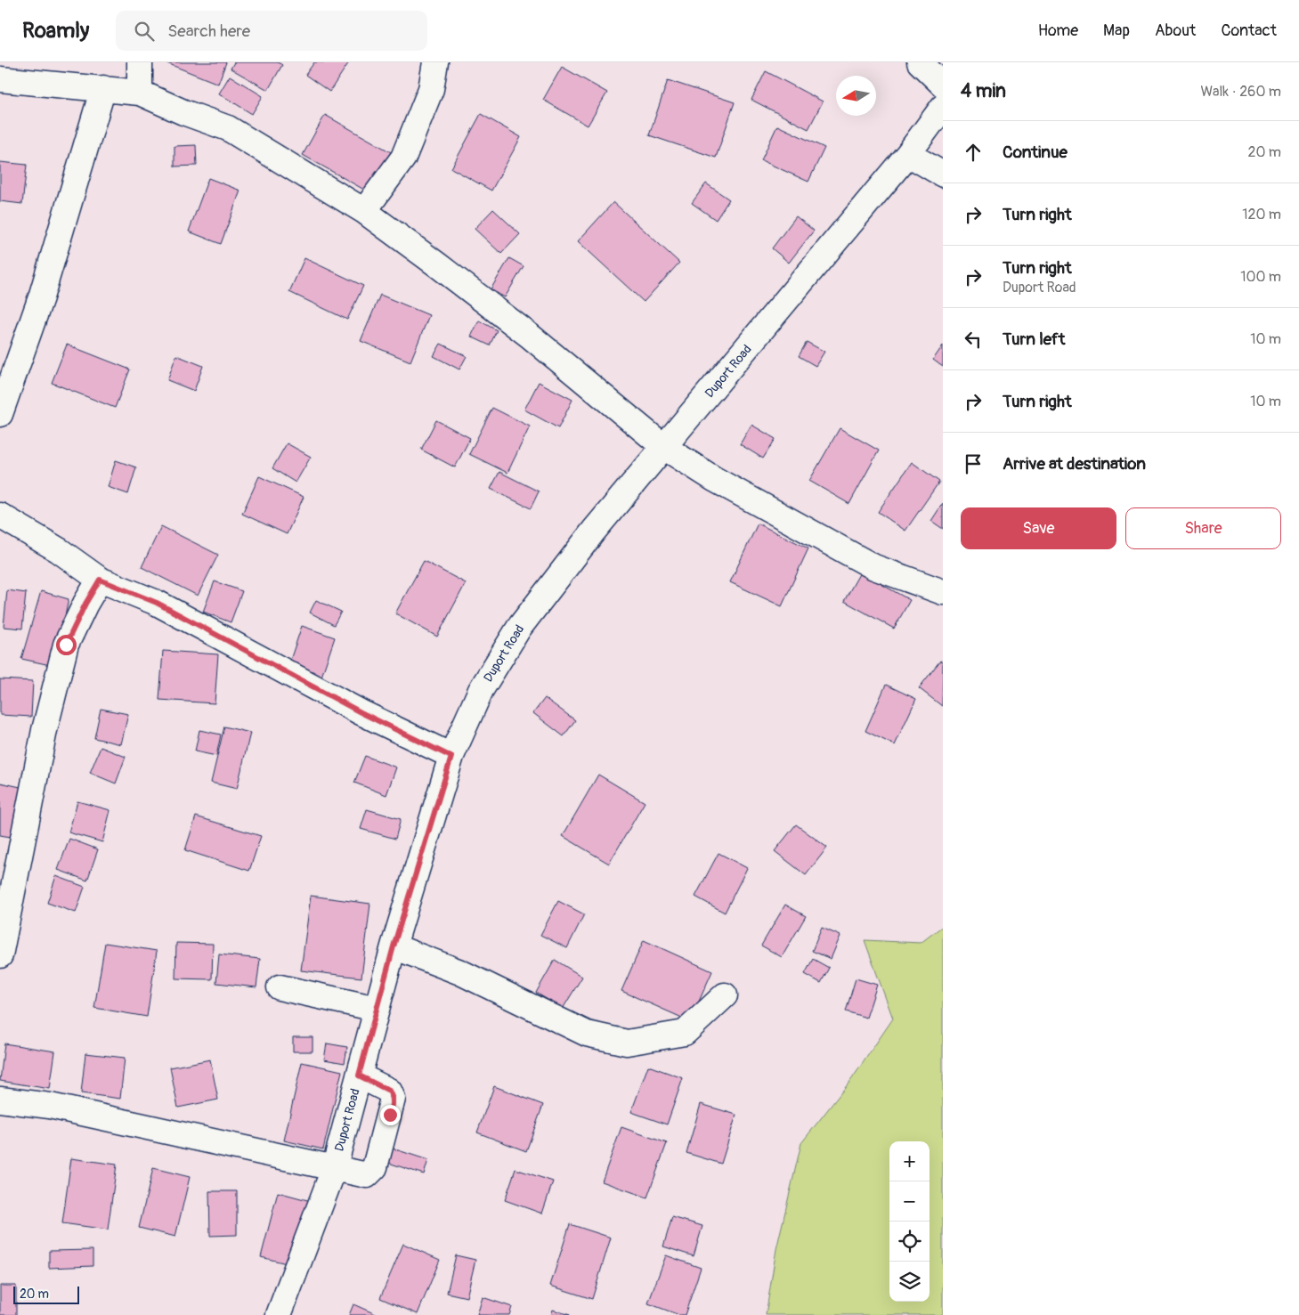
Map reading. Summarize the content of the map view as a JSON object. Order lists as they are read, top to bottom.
{
  "streets": {
    "street": ["Duport Road"]
  },
  "scale_bar": "20 m",
  "north": "left",
  "page": {
    "header": "Roamly",
    "search": "Search here",
    "nav": [
      "Home",
      "Map",
      "About",
      "Contact"
    ],
    "heading": ["4 min", "Walk · 260 m"],
    "list": [
      ["Continue", "20 m"],
      ["Turn right", "120 m"],
      ["Turn right", "Duport Road", "100 m"],
      ["Turn left", "10 m"],
      ["Turn right", "10 m"],
      "Arrive at destination"
    ],
    "buttons": ["Save", "Share"],
    "map_buttons": ["+", "−"],
    "scale": "20 m"
  }
}
